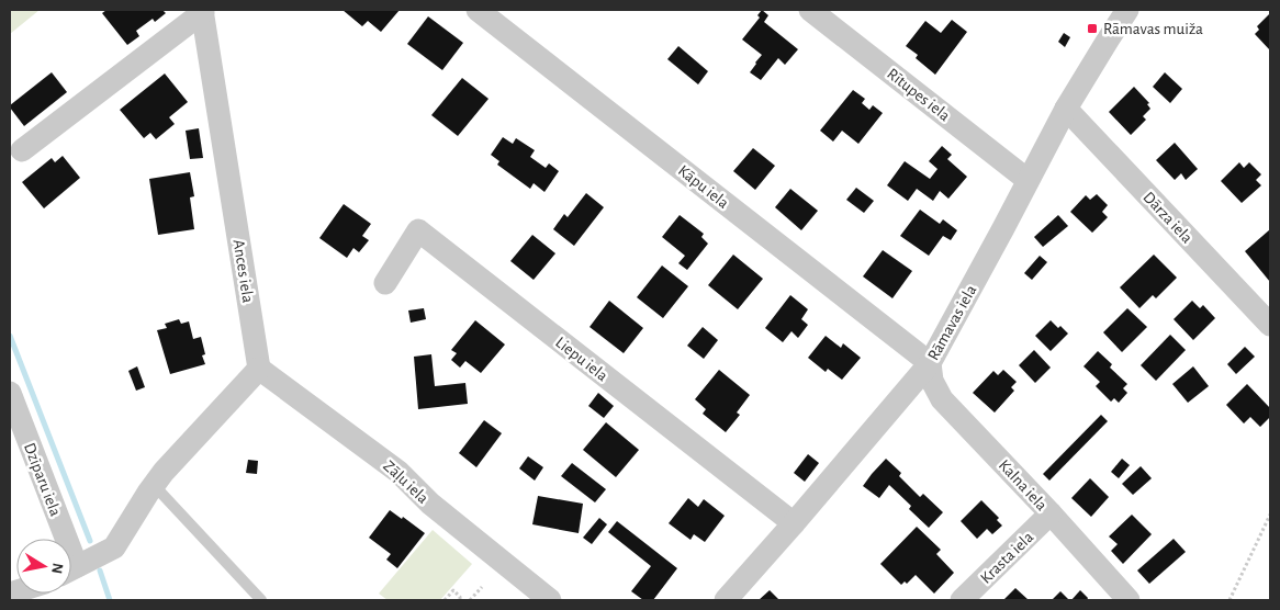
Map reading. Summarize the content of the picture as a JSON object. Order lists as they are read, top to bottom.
{
  "streets": {
    "street": [
      "Rītupes iela",
      "Kāpu iela",
      "Dārza iela",
      "Ances iela",
      "Rāmavas iela",
      "Liepu iela",
      "Dzīparu iela",
      "Zāļu iela",
      "Kalna iela",
      "Krasta iela"
    ]
  },
  "crossings": [
    ["Rītupes iela", "Rāmavas iela"],
    ["Kāpu iela", "Rāmavas iela"],
    ["Kāpu iela", "Kalna iela"],
    ["Dārza iela", "Rāmavas iela"],
    ["Ances iela", "Zāļu iela"],
    ["Rāmavas iela", "Liepu iela"],
    ["Rāmavas iela", "Kalna iela"],
    ["Kalna iela", "Krasta iela"]
  ],
  "places": {
    "transit": ["Rāmavas muiža"]
  },
  "north": "right"
}
